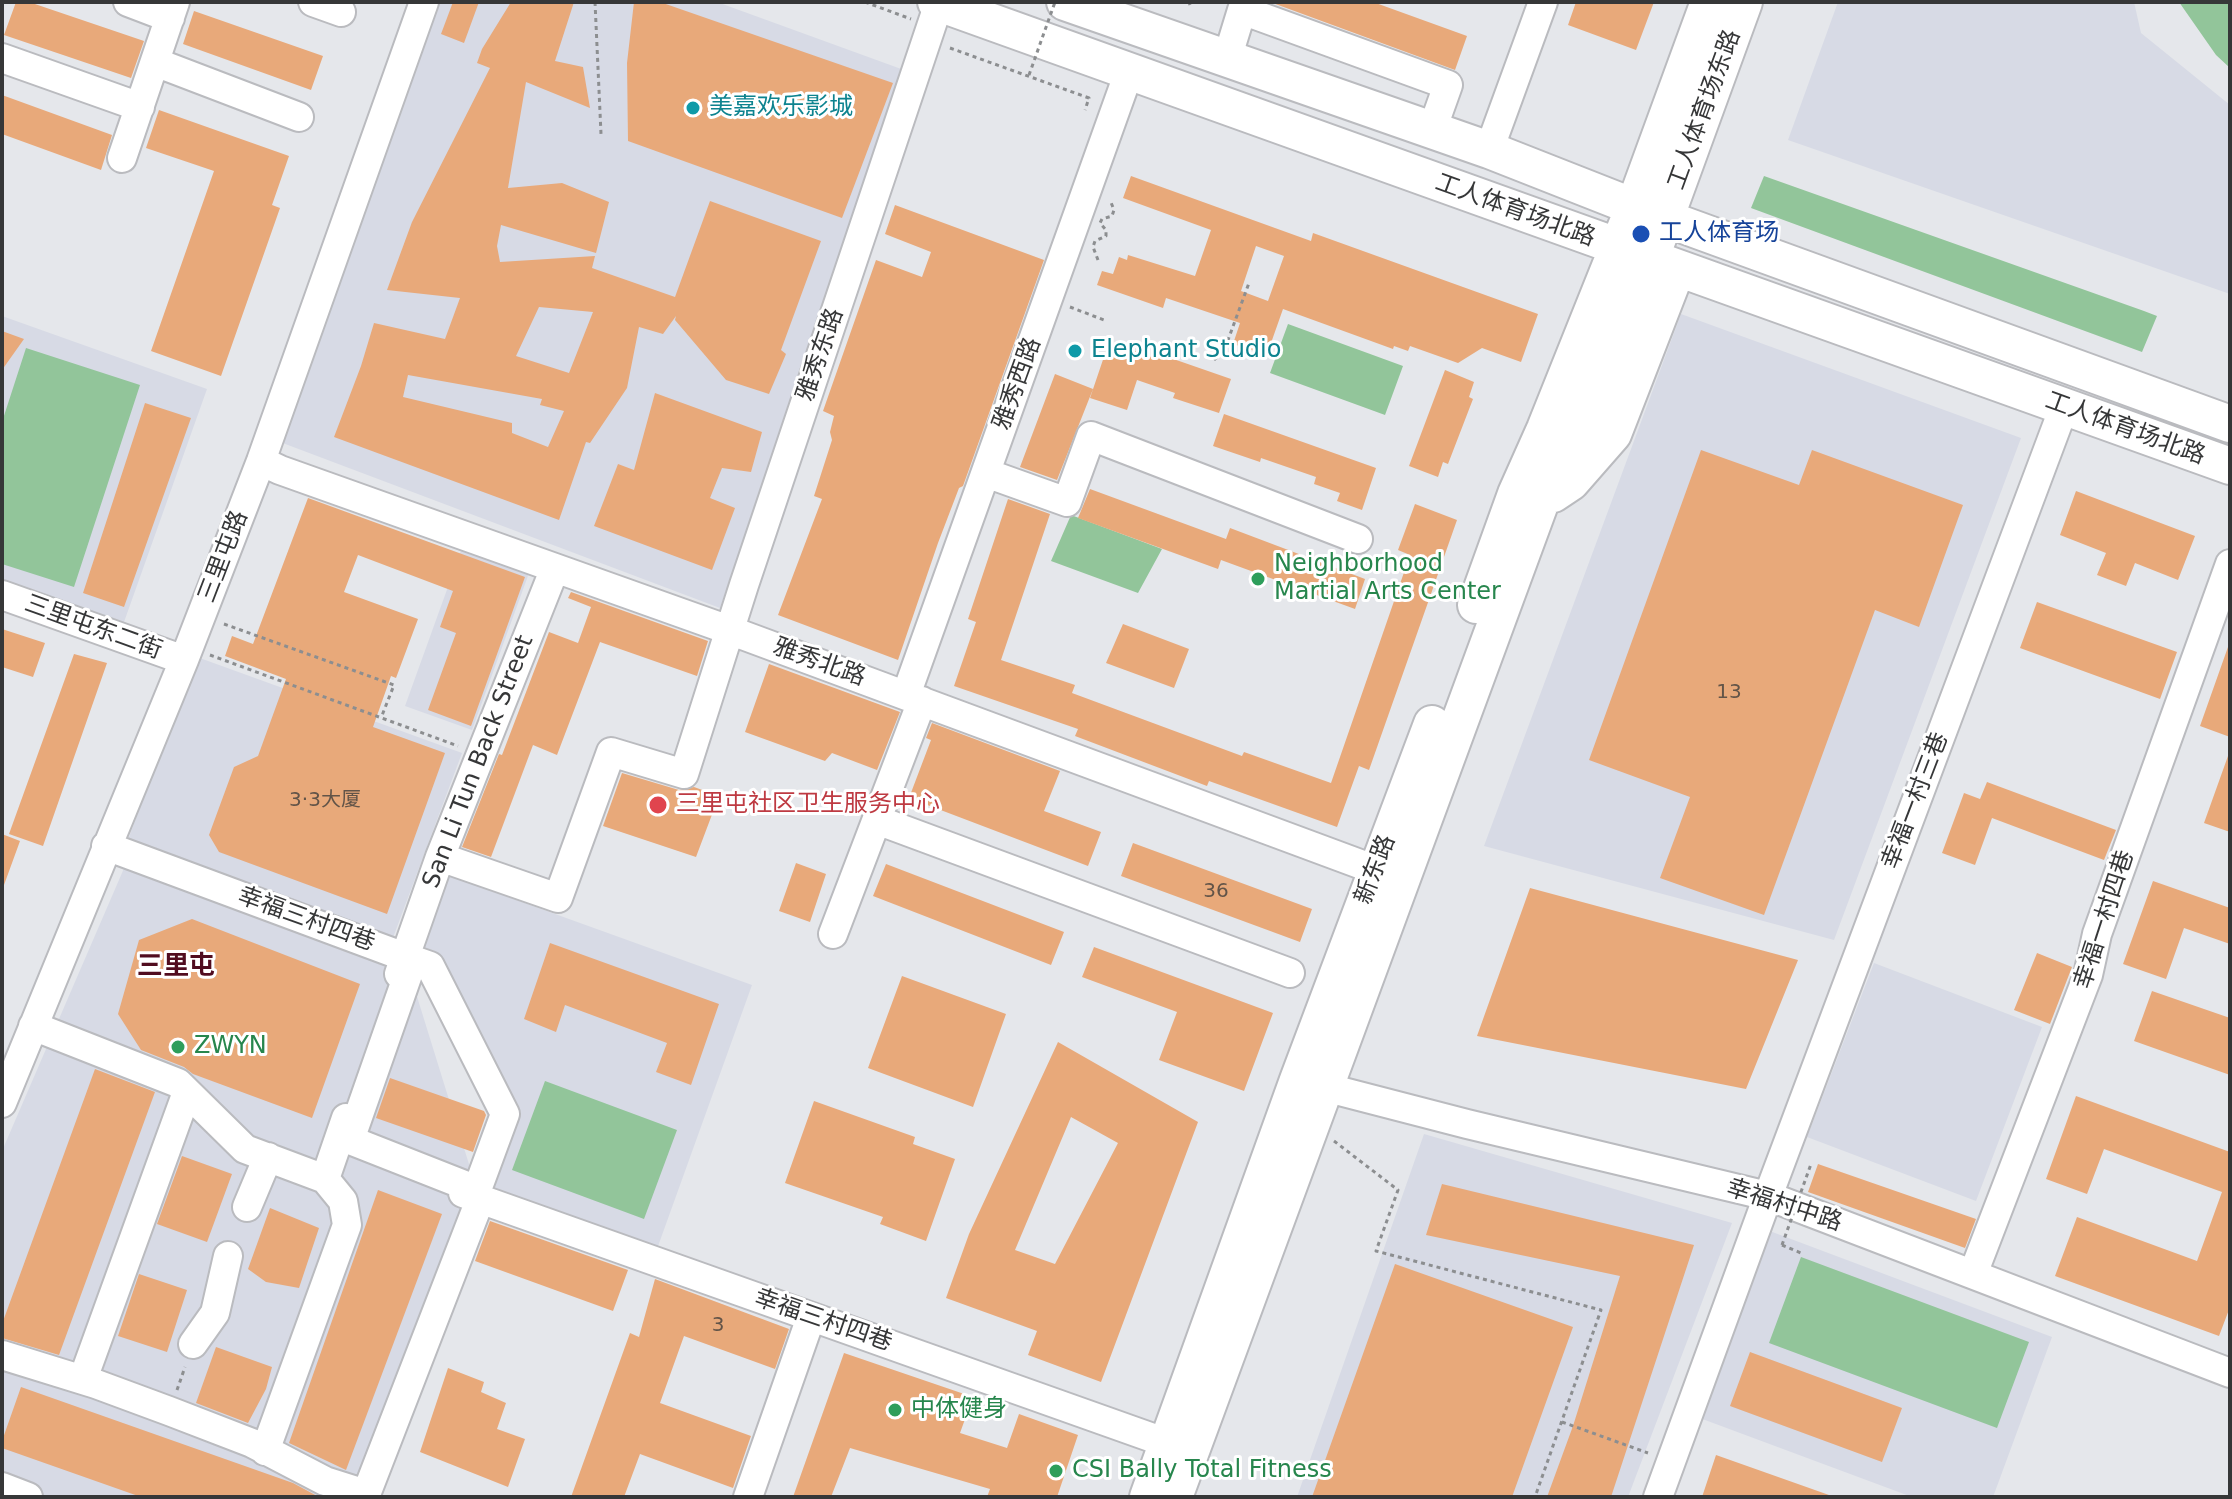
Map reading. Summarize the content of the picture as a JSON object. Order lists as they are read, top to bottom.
{
  "streets": {
    "main road": ["工人体育场东路", "工人体育场北路", "新东路"],
    "street": [
      "雅秀东路",
      "雅秀西路",
      "三里屯路",
      "三里屯东二街",
      "雅秀北路",
      "San Li Tun Back Street",
      "幸福一村三巷",
      "幸福三村四巷",
      "幸福一村四巷",
      "幸福村中路"
    ]
  },
  "crossings": [
    ["工人体育场东路", "工人体育场北路"],
    ["工人体育场北路", "雅秀东路"],
    ["工人体育场北路", "雅秀西路"],
    ["工人体育场北路", "幸福一村三巷"],
    ["工人体育场北路", "新东路"],
    ["雅秀东路", "雅秀北路"],
    ["雅秀东路", "San Li Tun Back Street"],
    ["雅秀西路", "雅秀北路"],
    ["三里屯路", "三里屯东二街"],
    ["三里屯路", "雅秀北路"],
    ["三里屯路", "幸福三村四巷"],
    ["雅秀北路", "San Li Tun Back Street"],
    ["雅秀北路", "新东路"],
    ["San Li Tun Back Street", "幸福三村四巷"],
    ["幸福一村三巷", "幸福村中路"],
    ["新东路", "幸福三村四巷"],
    ["新东路", "幸福村中路"],
    ["幸福一村四巷", "幸福村中路"]
  ],
  "districts": ["三里屯"],
  "places": [
    "美嘉欢乐影城",
    "工人体育场",
    "Elephant Studio",
    "Neighborhood Martial Arts Center",
    "三里屯社区卫生服务中心",
    "ZWYN",
    "中体健身",
    "CSI Bally Total Fitness"
  ],
  "house_numbers": [
    "13",
    "3·3大厦",
    "36",
    "3"
  ]
}
